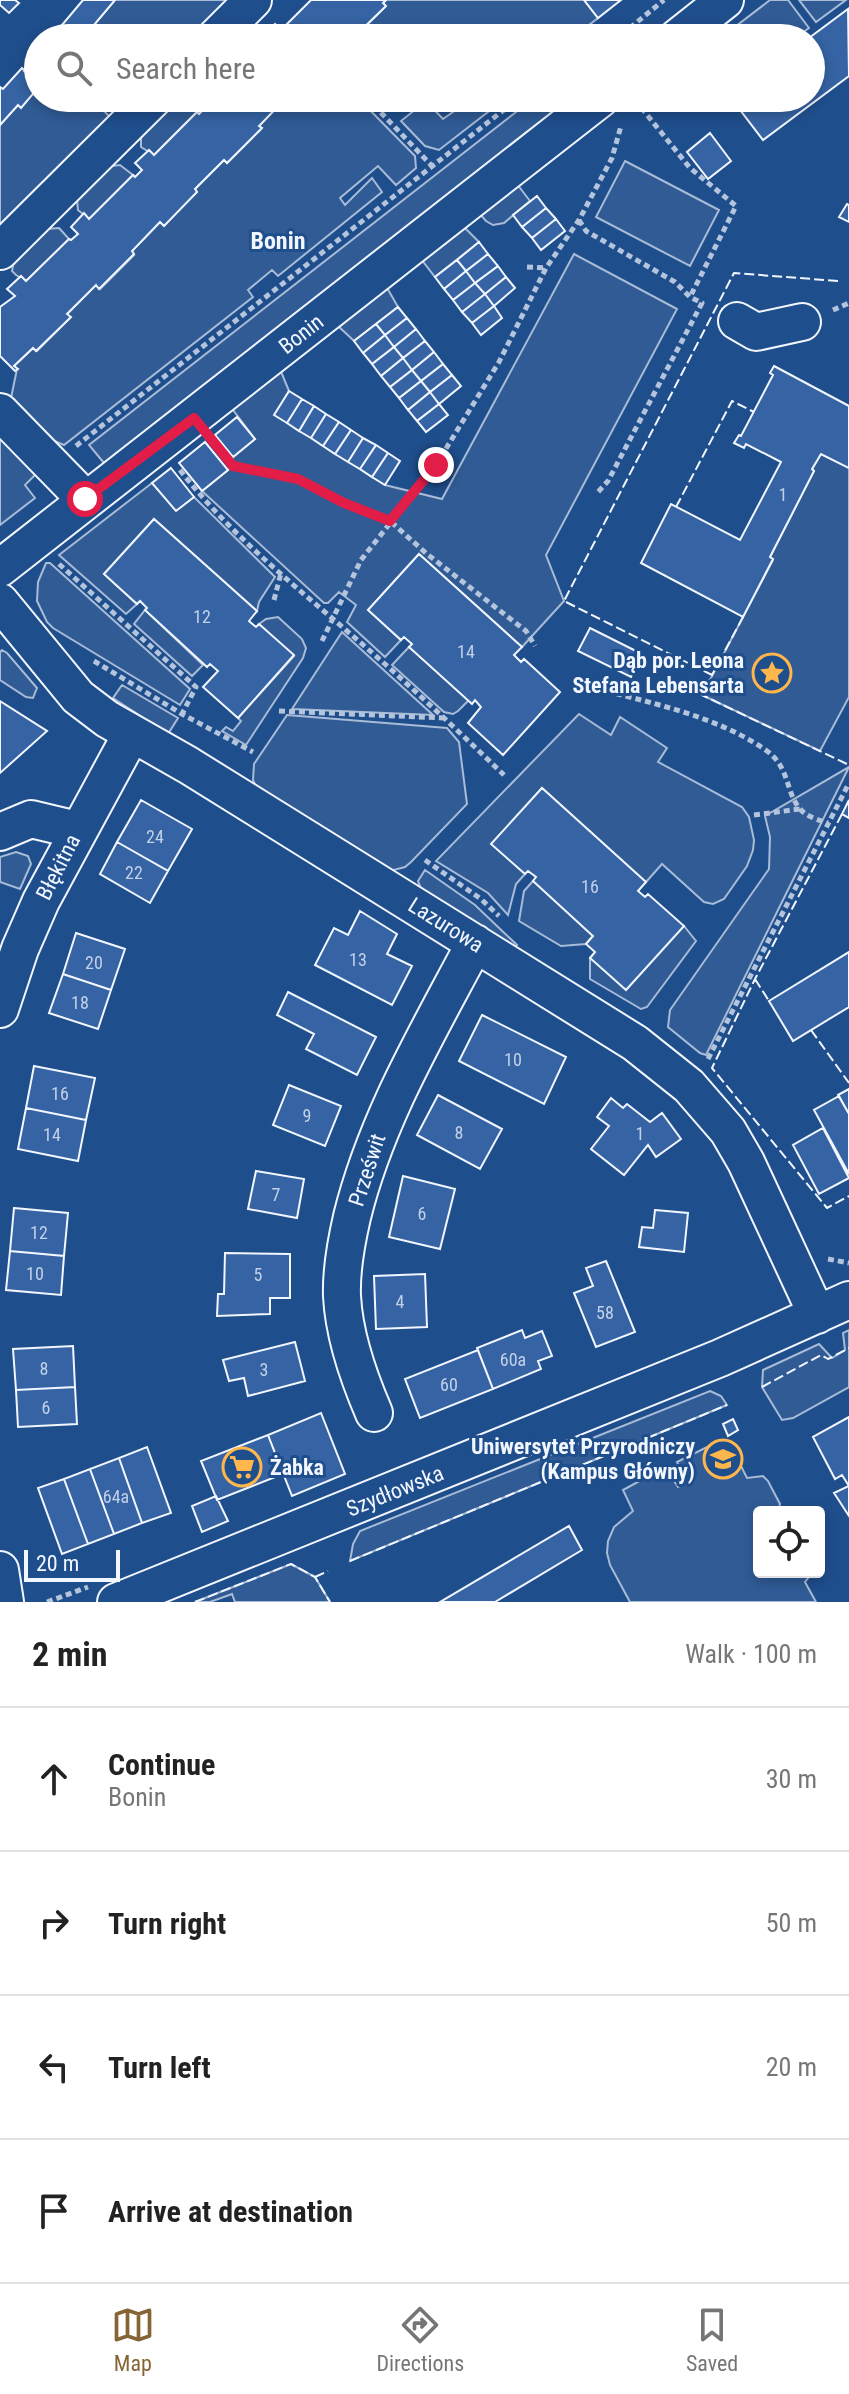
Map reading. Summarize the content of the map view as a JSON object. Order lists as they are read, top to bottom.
{
  "streets": {
    "street": [
      "Bonin",
      "Błękitna",
      "Lazurowa",
      "Prześwit",
      "Szydłowska"
    ]
  },
  "crossings": [
    ["Błękitna", "Lazurowa"],
    ["Lazurowa", "Prześwit"],
    ["Lazurowa", "Szydłowska"]
  ],
  "districts": ["Bonin"],
  "places": {
    "place": ["Dąb por. Leona Stefana Lebensarta"],
    "school or university": ["Uniwersytet Przyrodniczy (Kampus Główny)"],
    "supermarket": ["Żabka"]
  },
  "house_numbers": [
    "1",
    "12",
    "14",
    "24",
    "22",
    "16",
    "13",
    "20",
    "18",
    "10",
    "16",
    "9",
    "8",
    "1",
    "14",
    "7",
    "6",
    "12",
    "10",
    "5",
    "4",
    "58",
    "60a",
    "8",
    "3",
    "60",
    "6",
    "64a"
  ],
  "scale_bar": "20 m",
  "page": {
    "search": "Search here",
    "scale": "20 m",
    "heading": ["2 min", "Walk · 100 m"],
    "list": [
      ["Continue", "Bonin", "30 m"],
      ["Turn right", "50 m"],
      ["Turn left", "20 m"],
      "Arrive at destination"
    ],
    "nav": ["Map", "Directions", "Saved"]
  }
}
